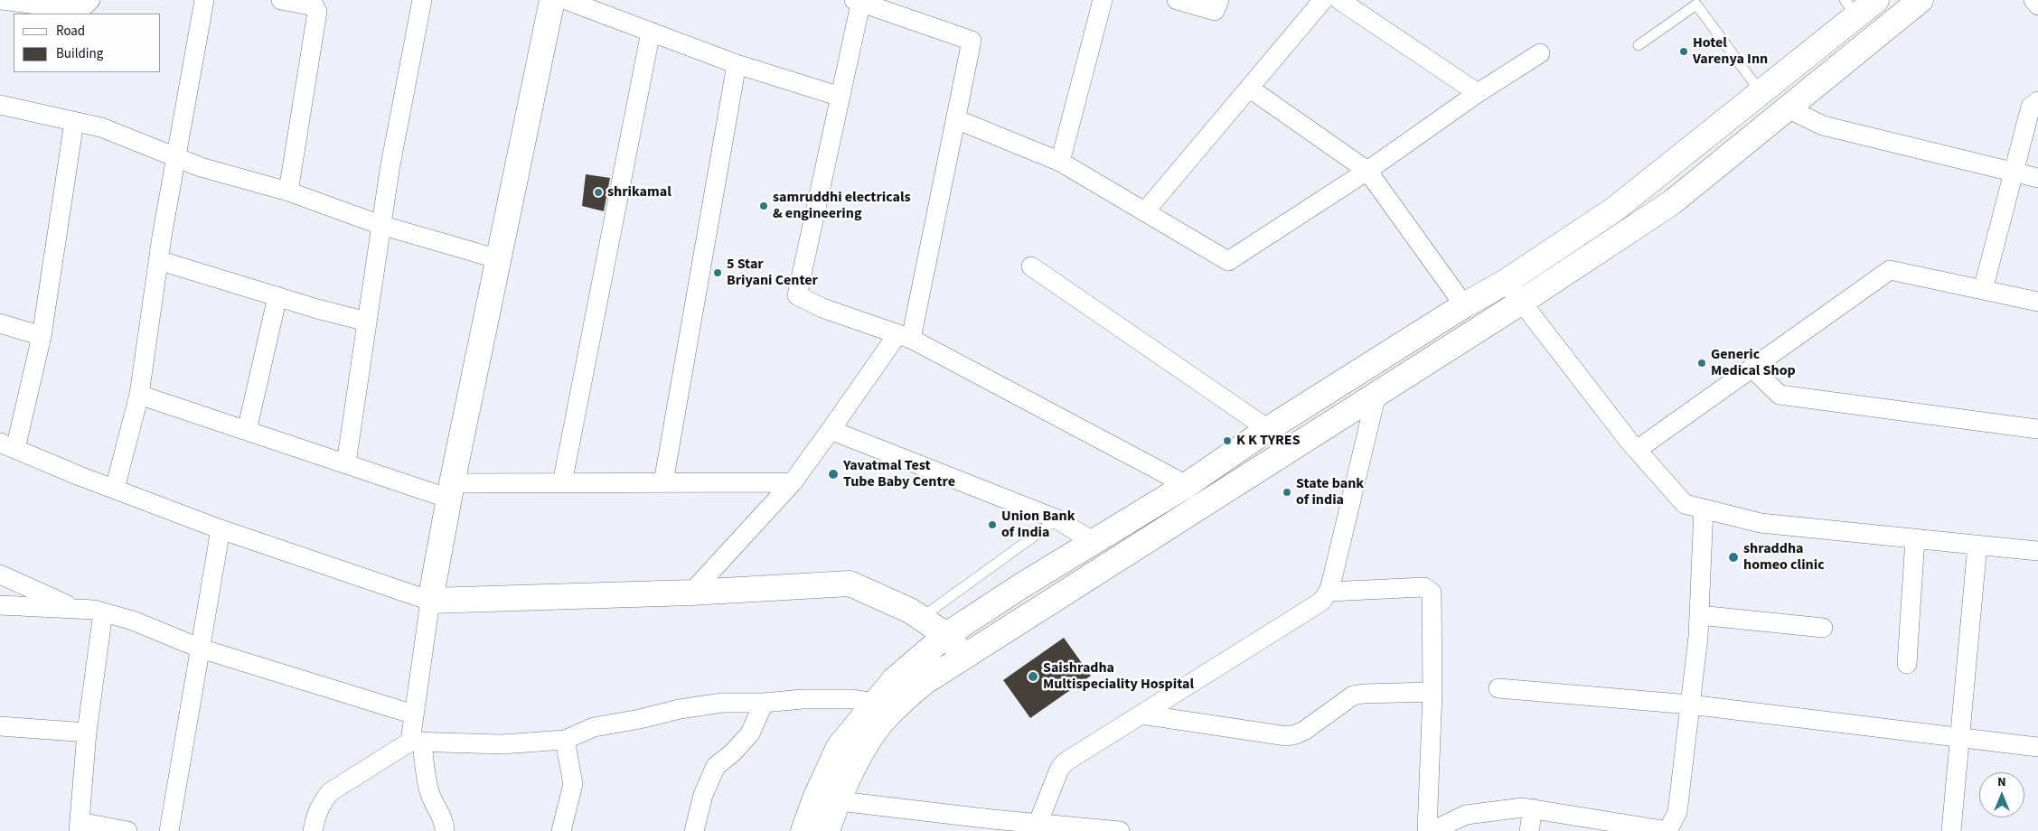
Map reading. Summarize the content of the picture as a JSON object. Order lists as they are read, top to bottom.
{
  "places": [
    "Hotel Varenya Inn",
    "shrikamal",
    "samruddhi electricals & engineering",
    "5 Star Briyani Center",
    "Generic Medical Shop",
    "K K TYRES",
    "Yavatmal Test Tube Baby Centre",
    "State bank of india",
    "Union Bank of India",
    "shraddha homeo clinic",
    "Saishradha Multispeciality Hospital"
  ],
  "legend": ["Road", "Building"],
  "north": "top"
}
